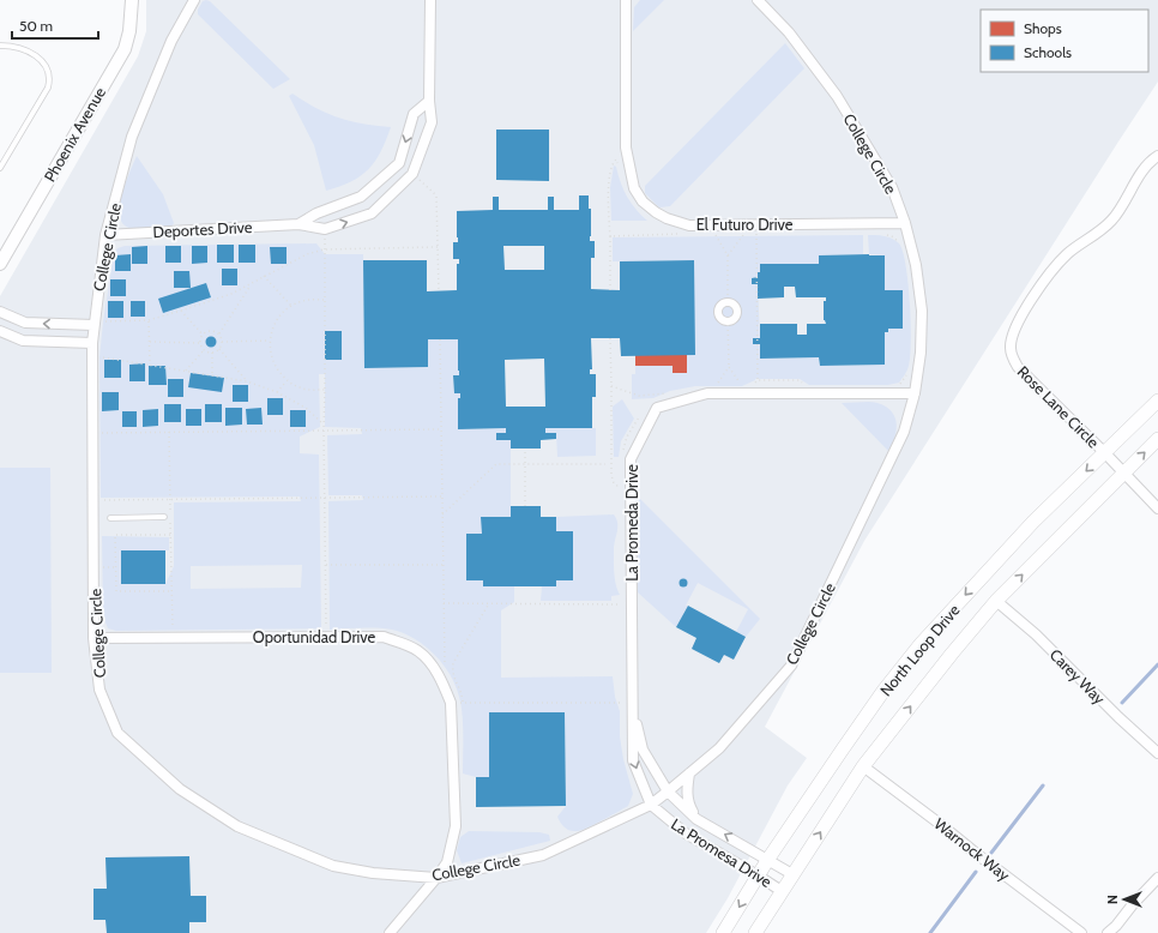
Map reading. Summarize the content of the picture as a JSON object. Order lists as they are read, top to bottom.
{
  "streets": {
    "main road": ["North Loop Drive"],
    "street": [
      "Phoenix Avenue",
      "College Circle",
      "El Futuro Drive",
      "Deportes Drive",
      "Rose Lane Circle",
      "La Promeda Drive",
      "Oportunidad Drive",
      "Carey Way",
      "Warnock Way",
      "La Promesa Drive"
    ]
  },
  "crossings": [
    ["College Circle", "El Futuro Drive"],
    ["College Circle", "Deportes Drive"],
    ["College Circle", "La Promeda Drive"],
    ["College Circle", "Oportunidad Drive"],
    ["College Circle", "La Promesa Drive"],
    ["Rose Lane Circle", "North Loop Drive"],
    ["La Promeda Drive", "La Promesa Drive"],
    ["North Loop Drive", "Carey Way"],
    ["North Loop Drive", "Warnock Way"],
    ["North Loop Drive", "La Promesa Drive"]
  ],
  "legend": ["Shops", "Schools"],
  "scale_bar": "50 m",
  "north": "left"
}
